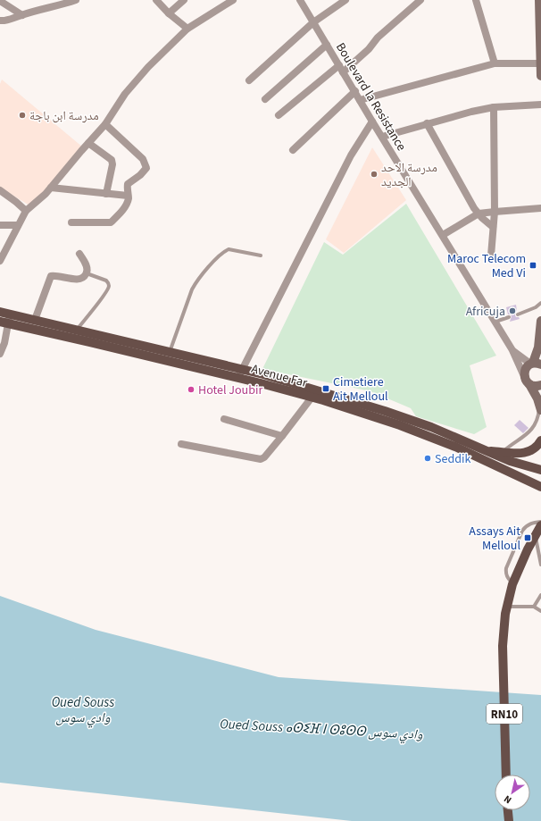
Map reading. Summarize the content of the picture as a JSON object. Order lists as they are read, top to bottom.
{
  "streets": {
    "main road": ["Avenue Far", "RN10"],
    "street": ["Boulevard la Resistance"]
  },
  "water": ["Oued Souss وادي سوس", "Oued Souss ⴰⵙⵉⴼ ⵏ ⵙⵓⵙⵙ وادي سوس"],
  "places": {
    "other": [
      "مدرسة ابن باجة",
      "مدرسة الاحد الجديد",
      "Africuja",
      "Hotel Joubir",
      "Seddik"
    ],
    "transit": ["Maroc Telecom Med Vi", "Cimetiere Ait Melloul", "Assays Ait Melloul"]
  },
  "north": "bottom left"
}
